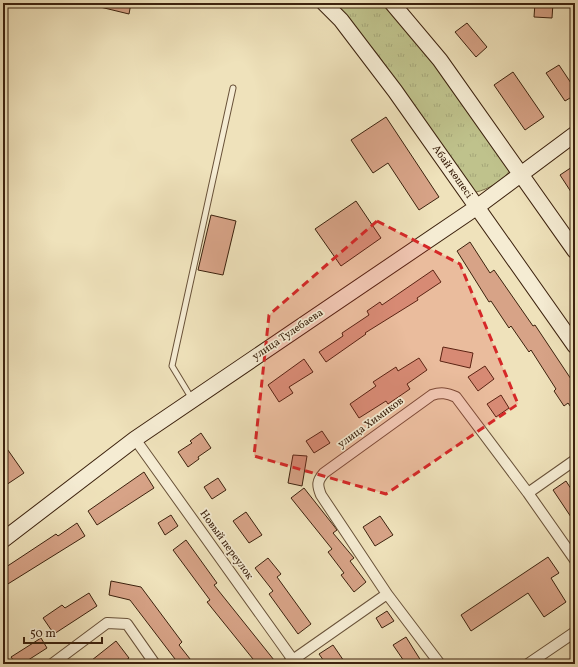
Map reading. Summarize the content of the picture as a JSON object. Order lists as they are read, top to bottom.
{
  "streets": {
    "street": [
      "Абай көшесі",
      "улица Тулебаева",
      "улица Химиков",
      "Новый переулок"
    ]
  },
  "crossings": [
    ["Абай көшесі", "улица Тулебаева"],
    ["улица Тулебаева", "Новый переулок"]
  ],
  "scale_bar": "50 m"
}
